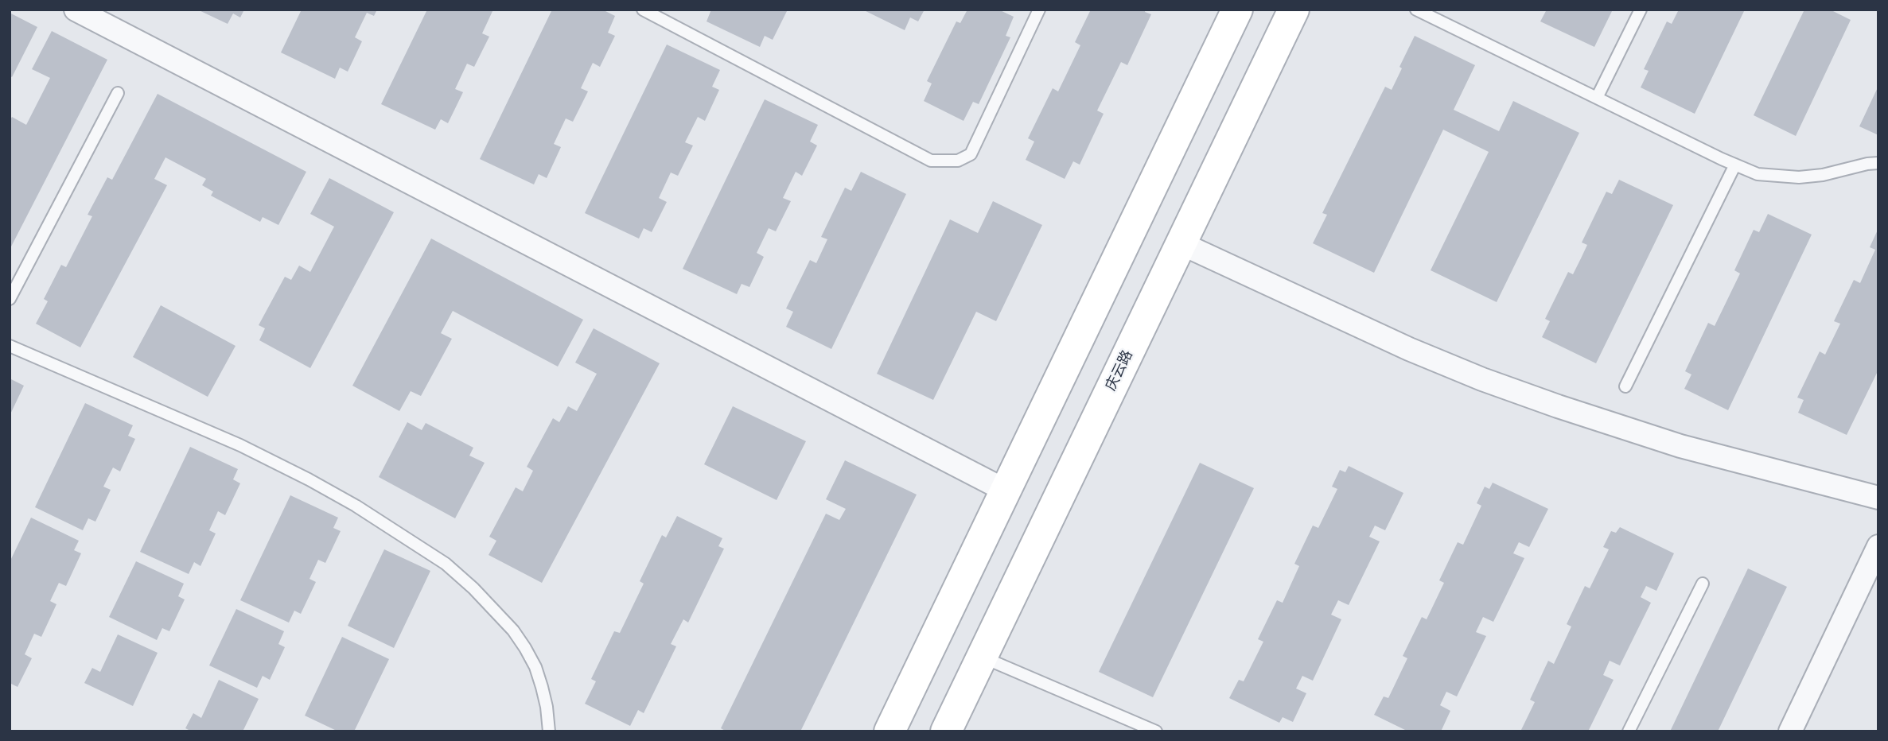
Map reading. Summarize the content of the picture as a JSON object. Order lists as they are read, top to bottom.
{
  "streets": {
    "main road": ["庆云路"]
  }
}
